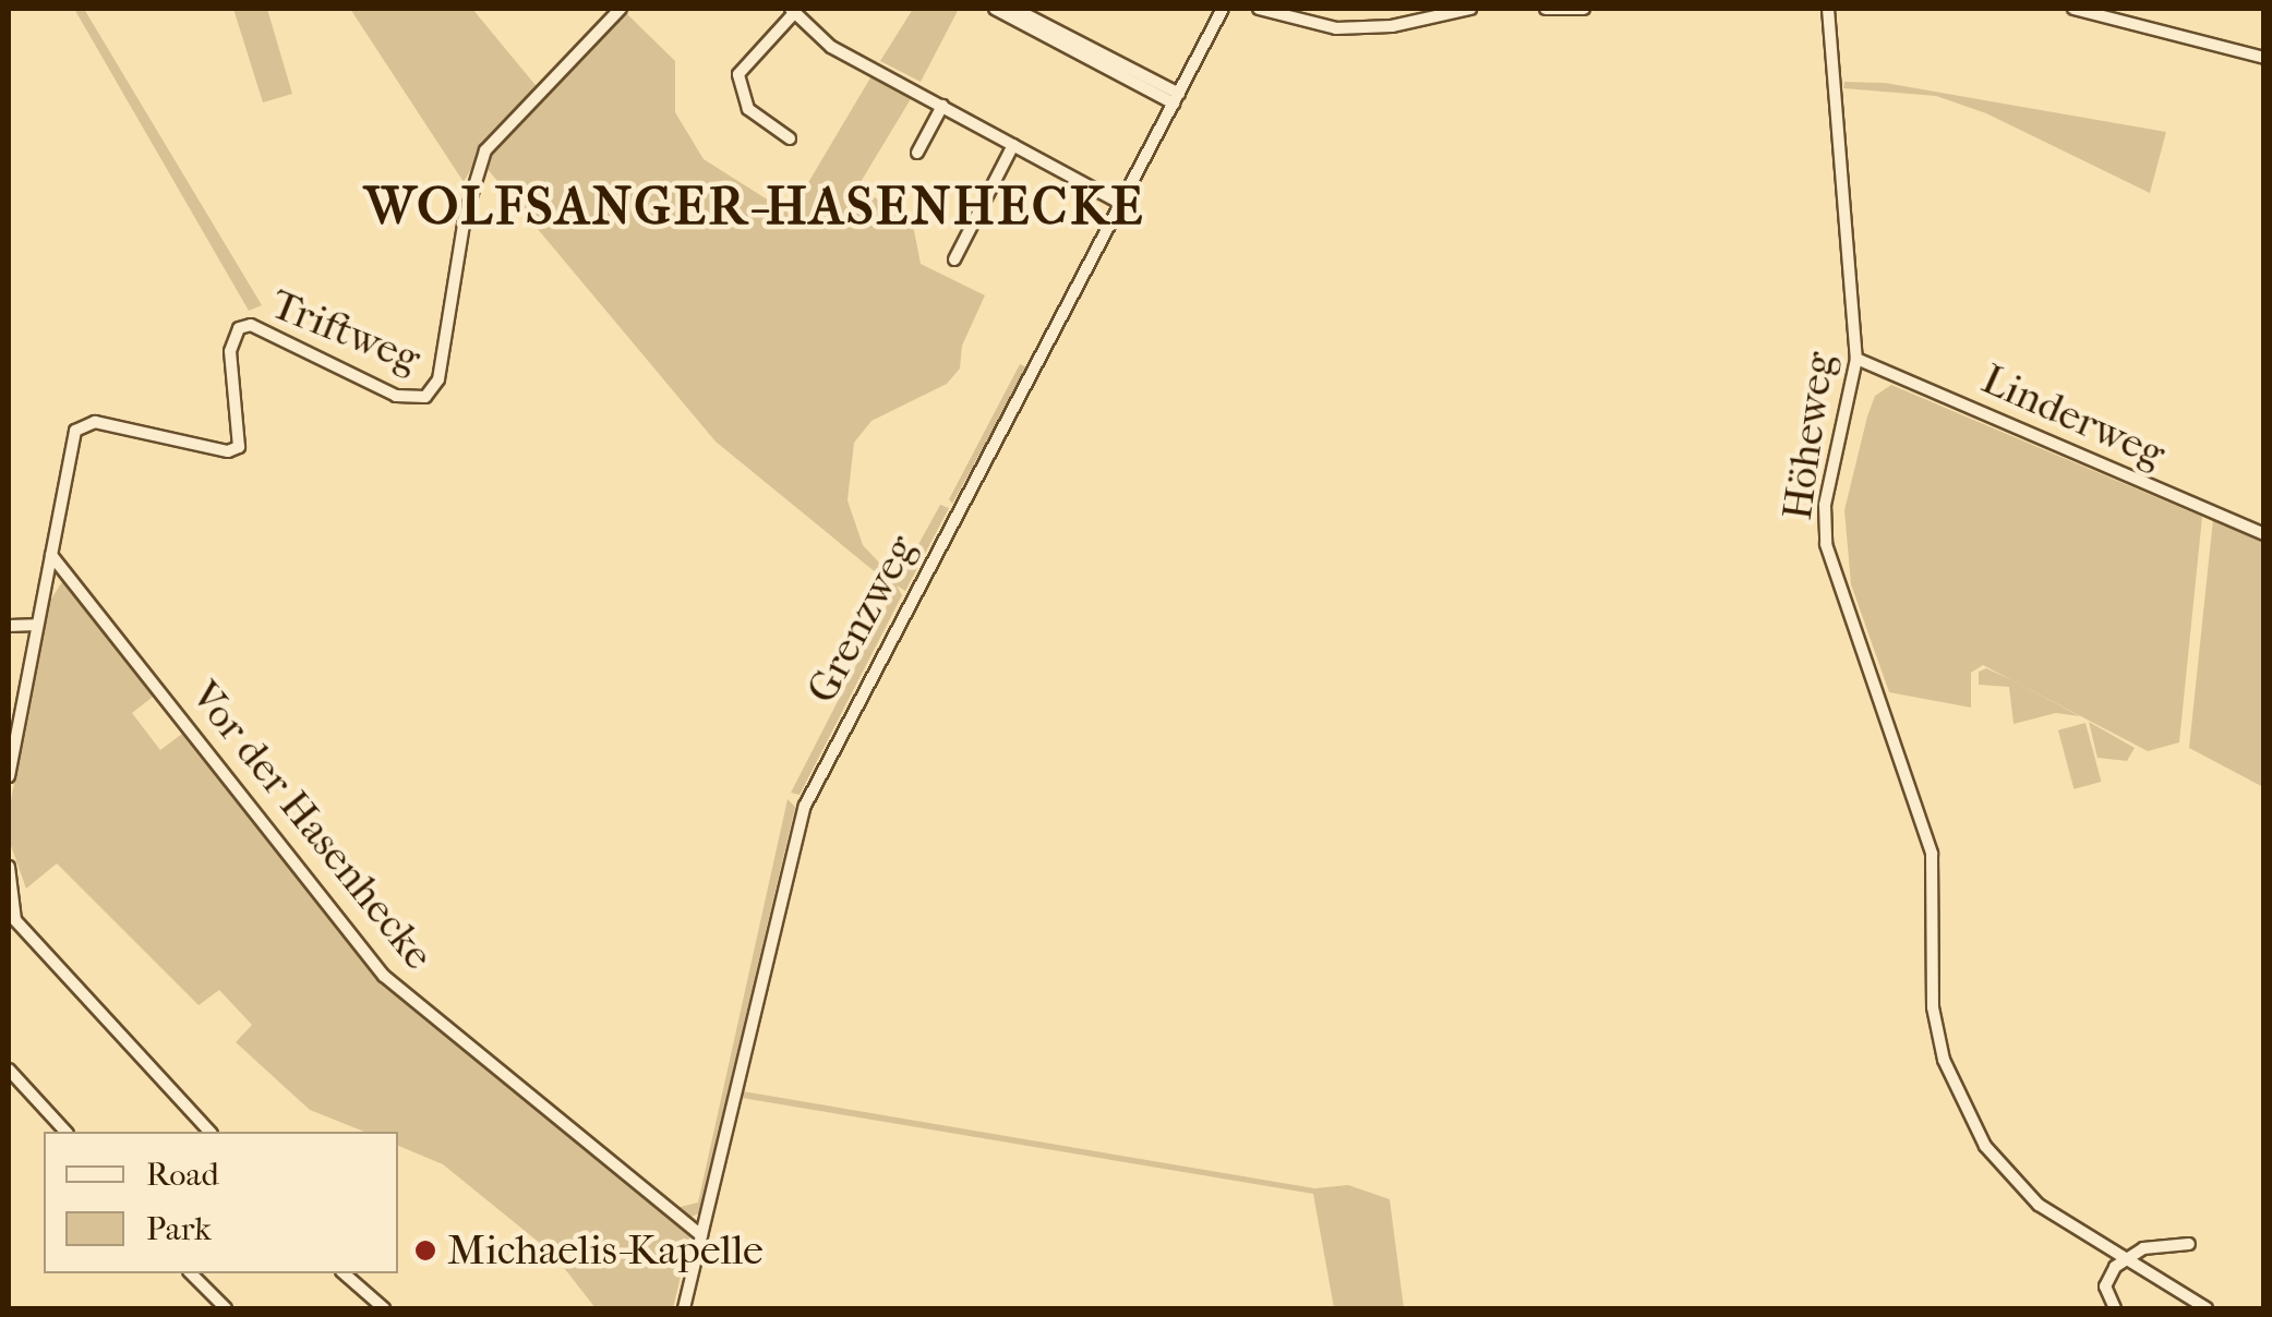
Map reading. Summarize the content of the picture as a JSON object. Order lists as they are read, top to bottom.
{
  "streets": {
    "street": [
      "Triftweg",
      "Linderweg",
      "Höheweg",
      "Grenzweg",
      "Vor der Hasenhecke"
    ]
  },
  "crossings": [
    ["Triftweg", "Vor der Hasenhecke"],
    ["Linderweg", "Höheweg"],
    ["Grenzweg", "Vor der Hasenhecke"]
  ],
  "districts": ["WOLFSANGER-HASENHECKE"],
  "places": ["Michaelis-Kapelle"],
  "legend": ["Road", "Park"]
}
